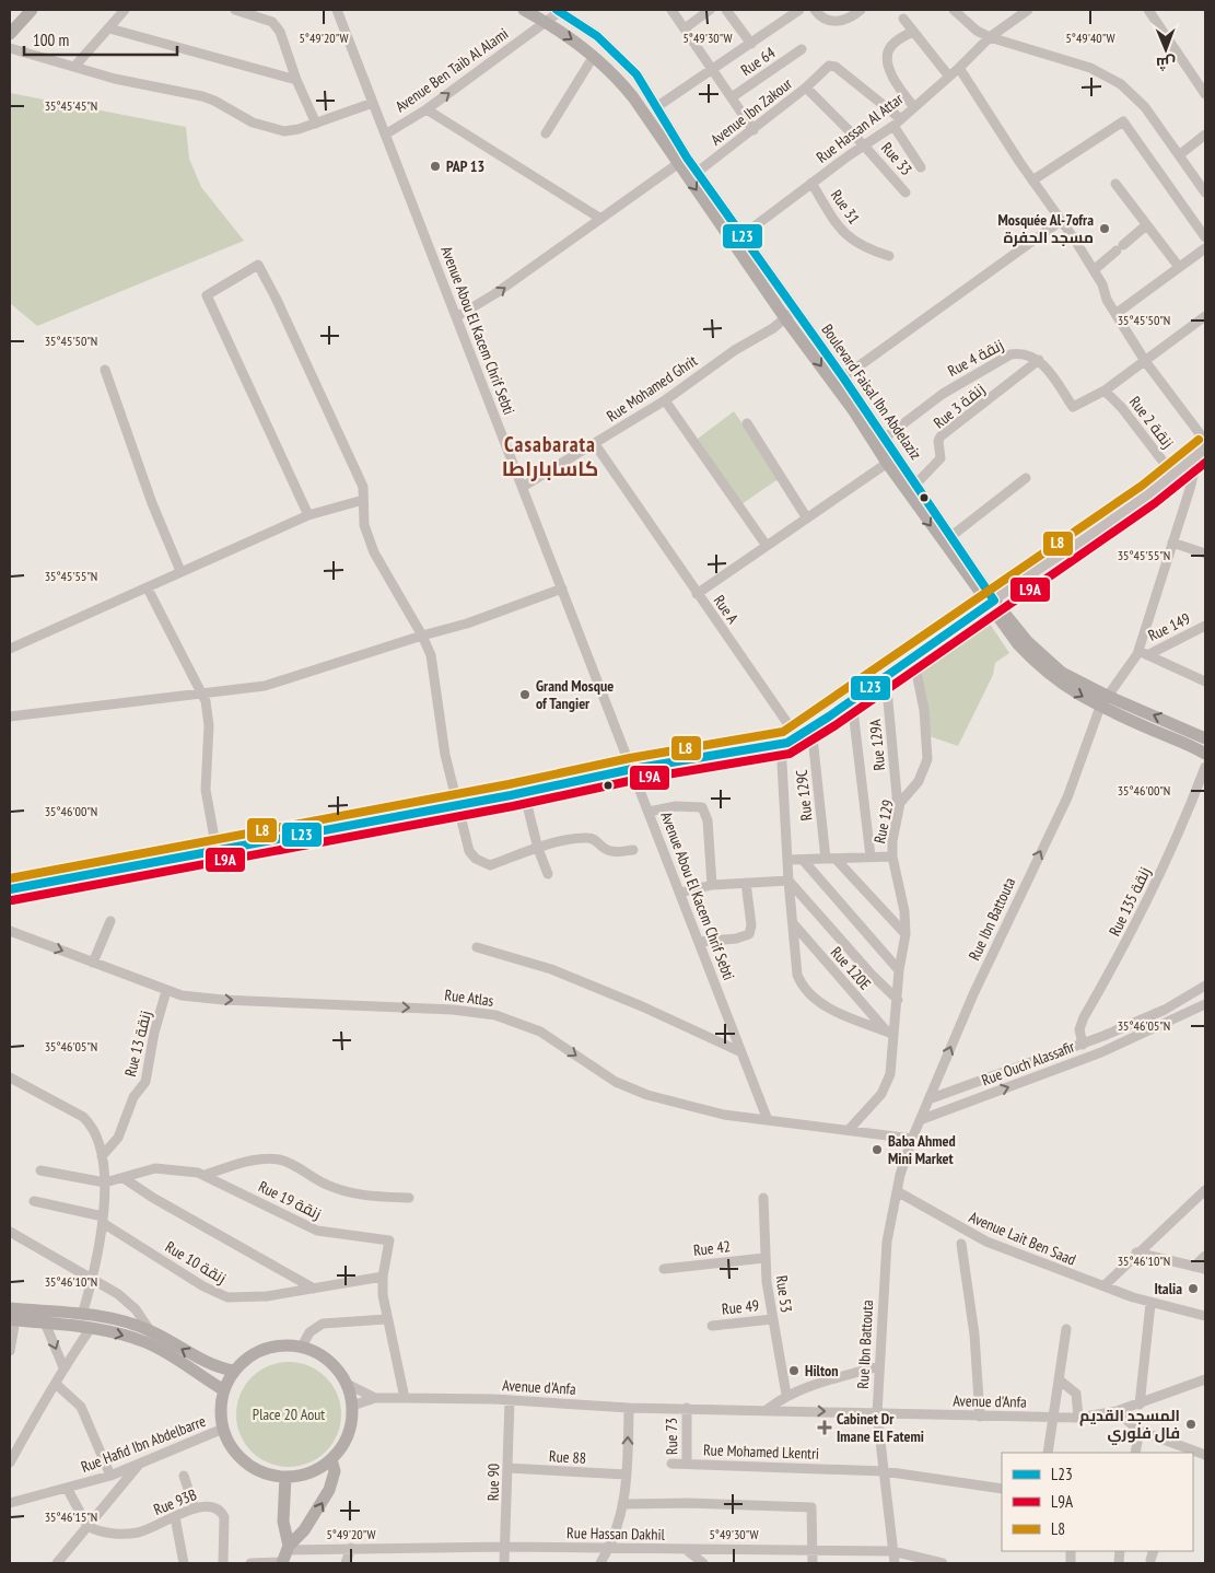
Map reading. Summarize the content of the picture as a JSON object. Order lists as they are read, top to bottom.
{
  "streets": {
    "main road": ["Boulevard Faisal Ibn Abdelaziz"],
    "street": [
      "Rue 64",
      "Avenue Ben Taib Al Alami",
      "Avenue Ibn Zakour",
      "Rue Hassan Al Attar",
      "Rue 33",
      "Rue 31",
      "Avenue Abou El Kacem Chrif Sebti",
      "Rue 4 زنقة",
      "Rue Mohamed Ghrit",
      "Rue 3 زنقة",
      "Rue 2 زنقة",
      "Rue A",
      "Rue 149",
      "Rue 129A",
      "Rue 129C",
      "Rue 129",
      "Rue 135 زنقة",
      "Rue Ibn Battouta",
      "Rue 120E",
      "Rue Atlas",
      "Rue 13 زنقة",
      "Rue Ouch Alassafir",
      "Rue 19 زنقة",
      "Avenue Lait Ben Saad",
      "Rue 42",
      "Rue 10 زنقة",
      "Rue 53",
      "Rue 49",
      "Avenue d'Anfa",
      "Rue 73",
      "Rue Hafid Ibn Abdelbarre",
      "Rue Mohamed Lkentri",
      "Rue 88",
      "Rue 90",
      "Rue 93B",
      "Rue Hassan Dakhil"
    ]
  },
  "crossings": [
    ["Avenue Ben Taib Al Alami", "Avenue Abou El Kacem Chrif Sebti"],
    ["Avenue Ben Taib Al Alami", "Boulevard Faisal Ibn Abdelaziz"],
    ["Avenue Ibn Zakour", "Rue Hassan Al Attar"],
    ["Avenue Ibn Zakour", "Rue 33"],
    ["Avenue Ibn Zakour", "Boulevard Faisal Ibn Abdelaziz"],
    ["Rue Hassan Al Attar", "Rue 33"],
    ["Rue Hassan Al Attar", "Rue 31"],
    ["Rue Hassan Al Attar", "Boulevard Faisal Ibn Abdelaziz"],
    ["Avenue Abou El Kacem Chrif Sebti", "Rue Mohamed Ghrit"],
    ["Avenue Abou El Kacem Chrif Sebti", "Rue Atlas"],
    ["Rue 4 زنقة", "Boulevard Faisal Ibn Abdelaziz"],
    ["Rue 4 زنقة", "Rue 3 زنقة"],
    ["Rue Mohamed Ghrit", "Boulevard Faisal Ibn Abdelaziz"],
    ["Rue Mohamed Ghrit", "Rue A"],
    ["Boulevard Faisal Ibn Abdelaziz", "Rue 3 زنقة"],
    ["Boulevard Faisal Ibn Abdelaziz", "Rue Ibn Battouta"],
    ["Rue 149", "Rue Ibn Battouta"],
    ["Rue 129A", "Rue 129"],
    ["Rue 129", "Rue 120E"],
    ["Rue 129", "Rue Atlas"],
    ["Rue 135 زنقة", "Rue Ouch Alassafir"],
    ["Rue Ibn Battouta", "Rue Atlas"],
    ["Rue Ibn Battouta", "Rue Ouch Alassafir"],
    ["Rue Ibn Battouta", "Avenue Lait Ben Saad"],
    ["Rue Ibn Battouta", "Avenue d'Anfa"],
    ["Rue Ibn Battouta", "Rue Mohamed Lkentri"],
    ["Rue Ibn Battouta", "Rue Hassan Dakhil"],
    ["Rue Atlas", "Rue 13 زنقة"],
    ["Rue 19 زنقة", "Rue 10 زنقة"],
    ["Rue 19 زنقة", "Avenue d'Anfa"],
    ["Rue 42", "Rue 53"],
    ["Rue 53", "Rue 49"],
    ["Avenue d'Anfa", "Rue 73"],
    ["Avenue d'Anfa", "Rue Hafid Ibn Abdelbarre"],
    ["Avenue d'Anfa", "Rue 90"],
    ["Rue 73", "Rue Mohamed Lkentri"],
    ["Rue 88", "Rue 90"],
    ["Rue 90", "Rue Hassan Dakhil"]
  ],
  "one_way": ["Rue Ibn Battouta"],
  "districts": ["Casabarata كاساباراطا"],
  "parks": ["Place 20 Aout"],
  "places": {
    "other": [
      "PAP 13",
      "Mosquée Al-7ofra مسجد الحفرة",
      "Grand Mosque of Tangier",
      "Baba Ahmed Mini Market",
      "Italia",
      "Hilton",
      "المسجد القديم فال فلوري"
    ],
    "health": ["Cabinet Dr Imane El Fatemi"]
  },
  "lines": ["transit line L23", "transit line L8", "transit line L9A"],
  "legend": ["L23", "L9A", "L8"],
  "scale_bar": "100 m",
  "north": "bottom",
  "coordinates": [
    "5°49'20\"W",
    "5°49'30\"W",
    "5°49'40\"W",
    "35°45'45\"N",
    "35°45'50\"N",
    "35°45'55\"N",
    "35°46'00\"N",
    "35°46'05\"N",
    "35°46'10\"N",
    "35°46'15\"N"
  ]
}
